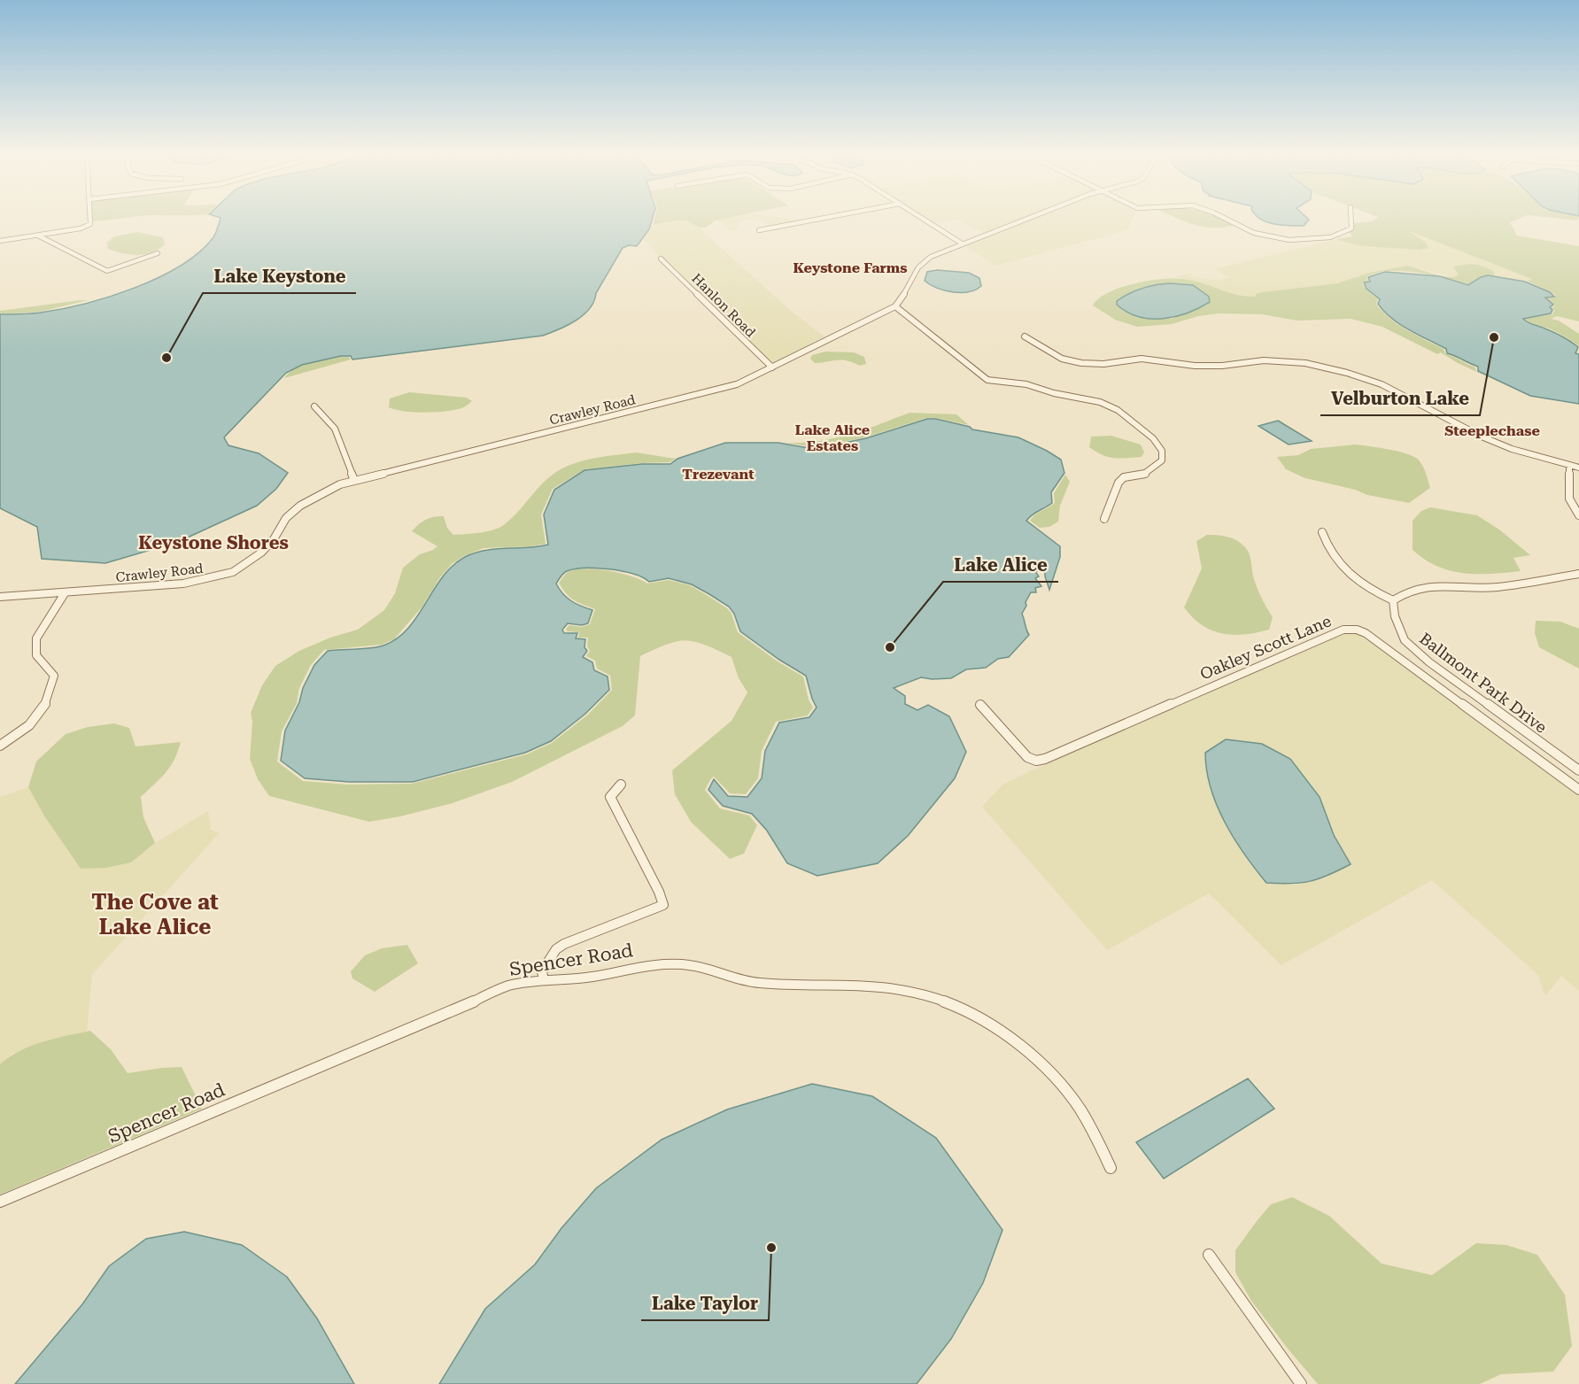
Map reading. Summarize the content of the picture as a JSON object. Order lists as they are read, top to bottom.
{
  "streets": {
    "street": [
      "Hanlon Road",
      "Crawley Road",
      "Oakley Scott Lane",
      "Ballmont Park Drive",
      "Spencer Road"
    ]
  },
  "crossings": [
    ["Hanlon Road", "Crawley Road"]
  ],
  "districts": [
    "Keystone Farms",
    "Lake Alice Estates",
    "Steeplechase",
    "Trezevant",
    "Keystone Shores",
    "The Cove at Lake Alice"
  ],
  "places": [
    "Velburton Lake",
    "Lake Keystone",
    "Lake Alice",
    "Lake Taylor"
  ]
}
